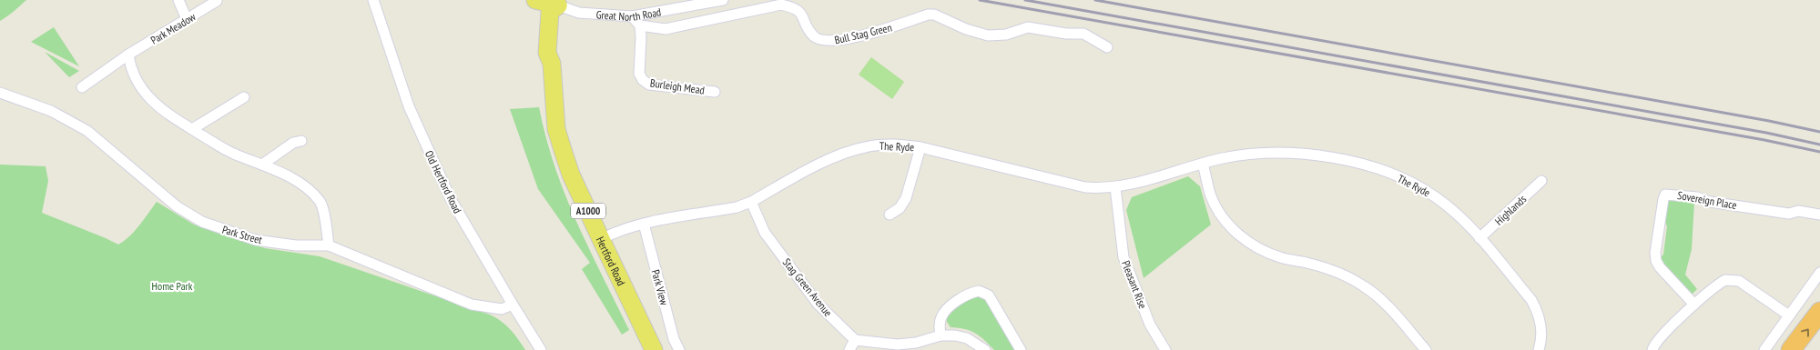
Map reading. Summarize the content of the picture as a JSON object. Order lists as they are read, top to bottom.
{
  "streets": {
    "main road": ["Great North Road", "A1000", "Hertford Road"],
    "street": [
      "Park Meadow",
      "Bull Stag Green",
      "Burleigh Mead",
      "The Ryde",
      "Old Hertford Road",
      "Sovereign Place",
      "Highlands",
      "Park Street",
      "Pleasant Rise",
      "Park View",
      "Stag Green Avenue"
    ]
  },
  "crossings": [
    ["Great North Road", "Hertford Road"],
    ["Bull Stag Green", "Burleigh Mead"],
    ["The Ryde", "Highlands"],
    ["The Ryde", "Hertford Road"],
    ["The Ryde", "Pleasant Rise"],
    ["The Ryde", "Park View"],
    ["The Ryde", "Stag Green Avenue"],
    ["Old Hertford Road", "Park Street"]
  ],
  "parks": ["Home Park"]
}
